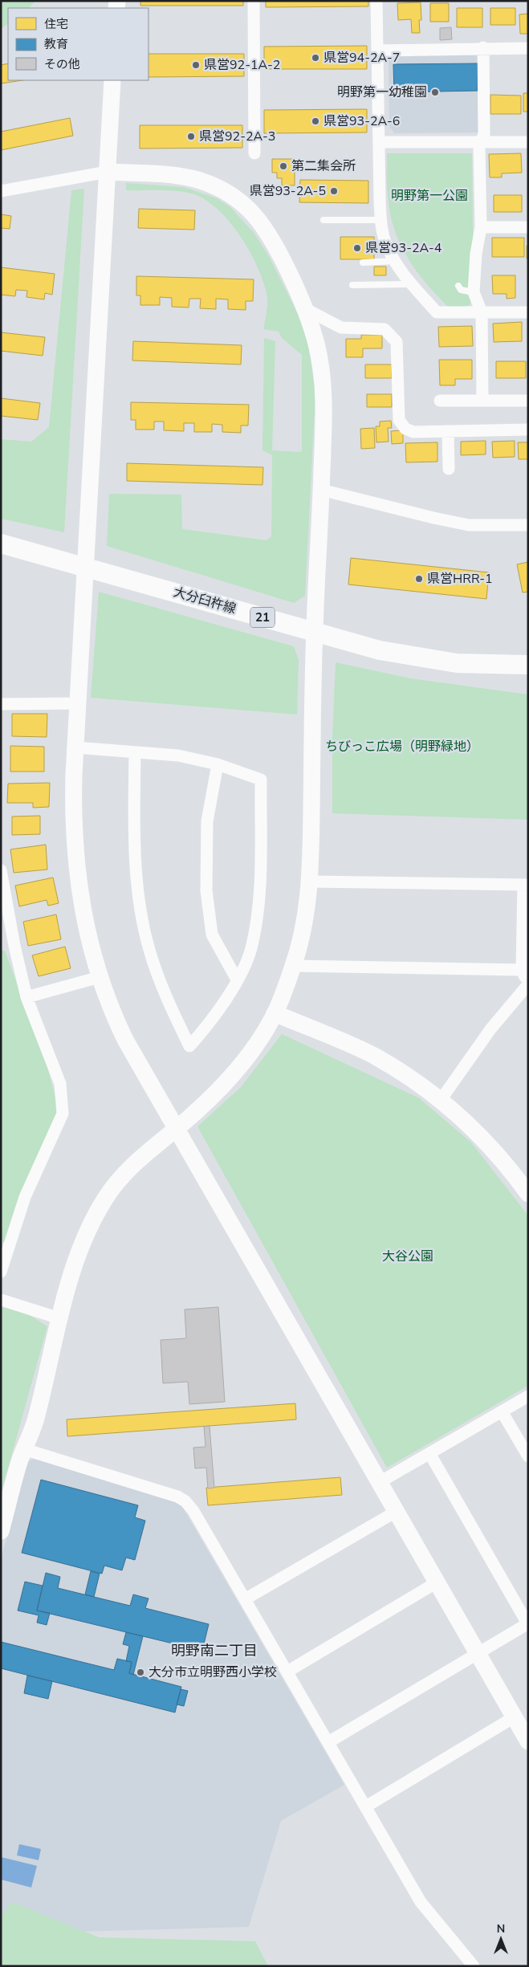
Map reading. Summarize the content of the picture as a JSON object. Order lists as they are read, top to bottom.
{
  "streets": {
    "main road": ["大分臼杵線", "21"]
  },
  "districts": ["明野南二丁目"],
  "parks": ["明野第一公園", "ちびっこ広場（明野緑地）", "大谷公園"],
  "places": [
    "県営94-2A-7",
    "県営92-1A-2",
    "明野第一幼稚園",
    "県営93-2A-6",
    "県営92-2A-3",
    "第二集会所",
    "県営93-2A-5",
    "県営93-2A-4",
    "県営HRR-1",
    "大分市立明野西小学校"
  ],
  "legend": ["住宅", "教育", "その他"],
  "north": "top"
}
